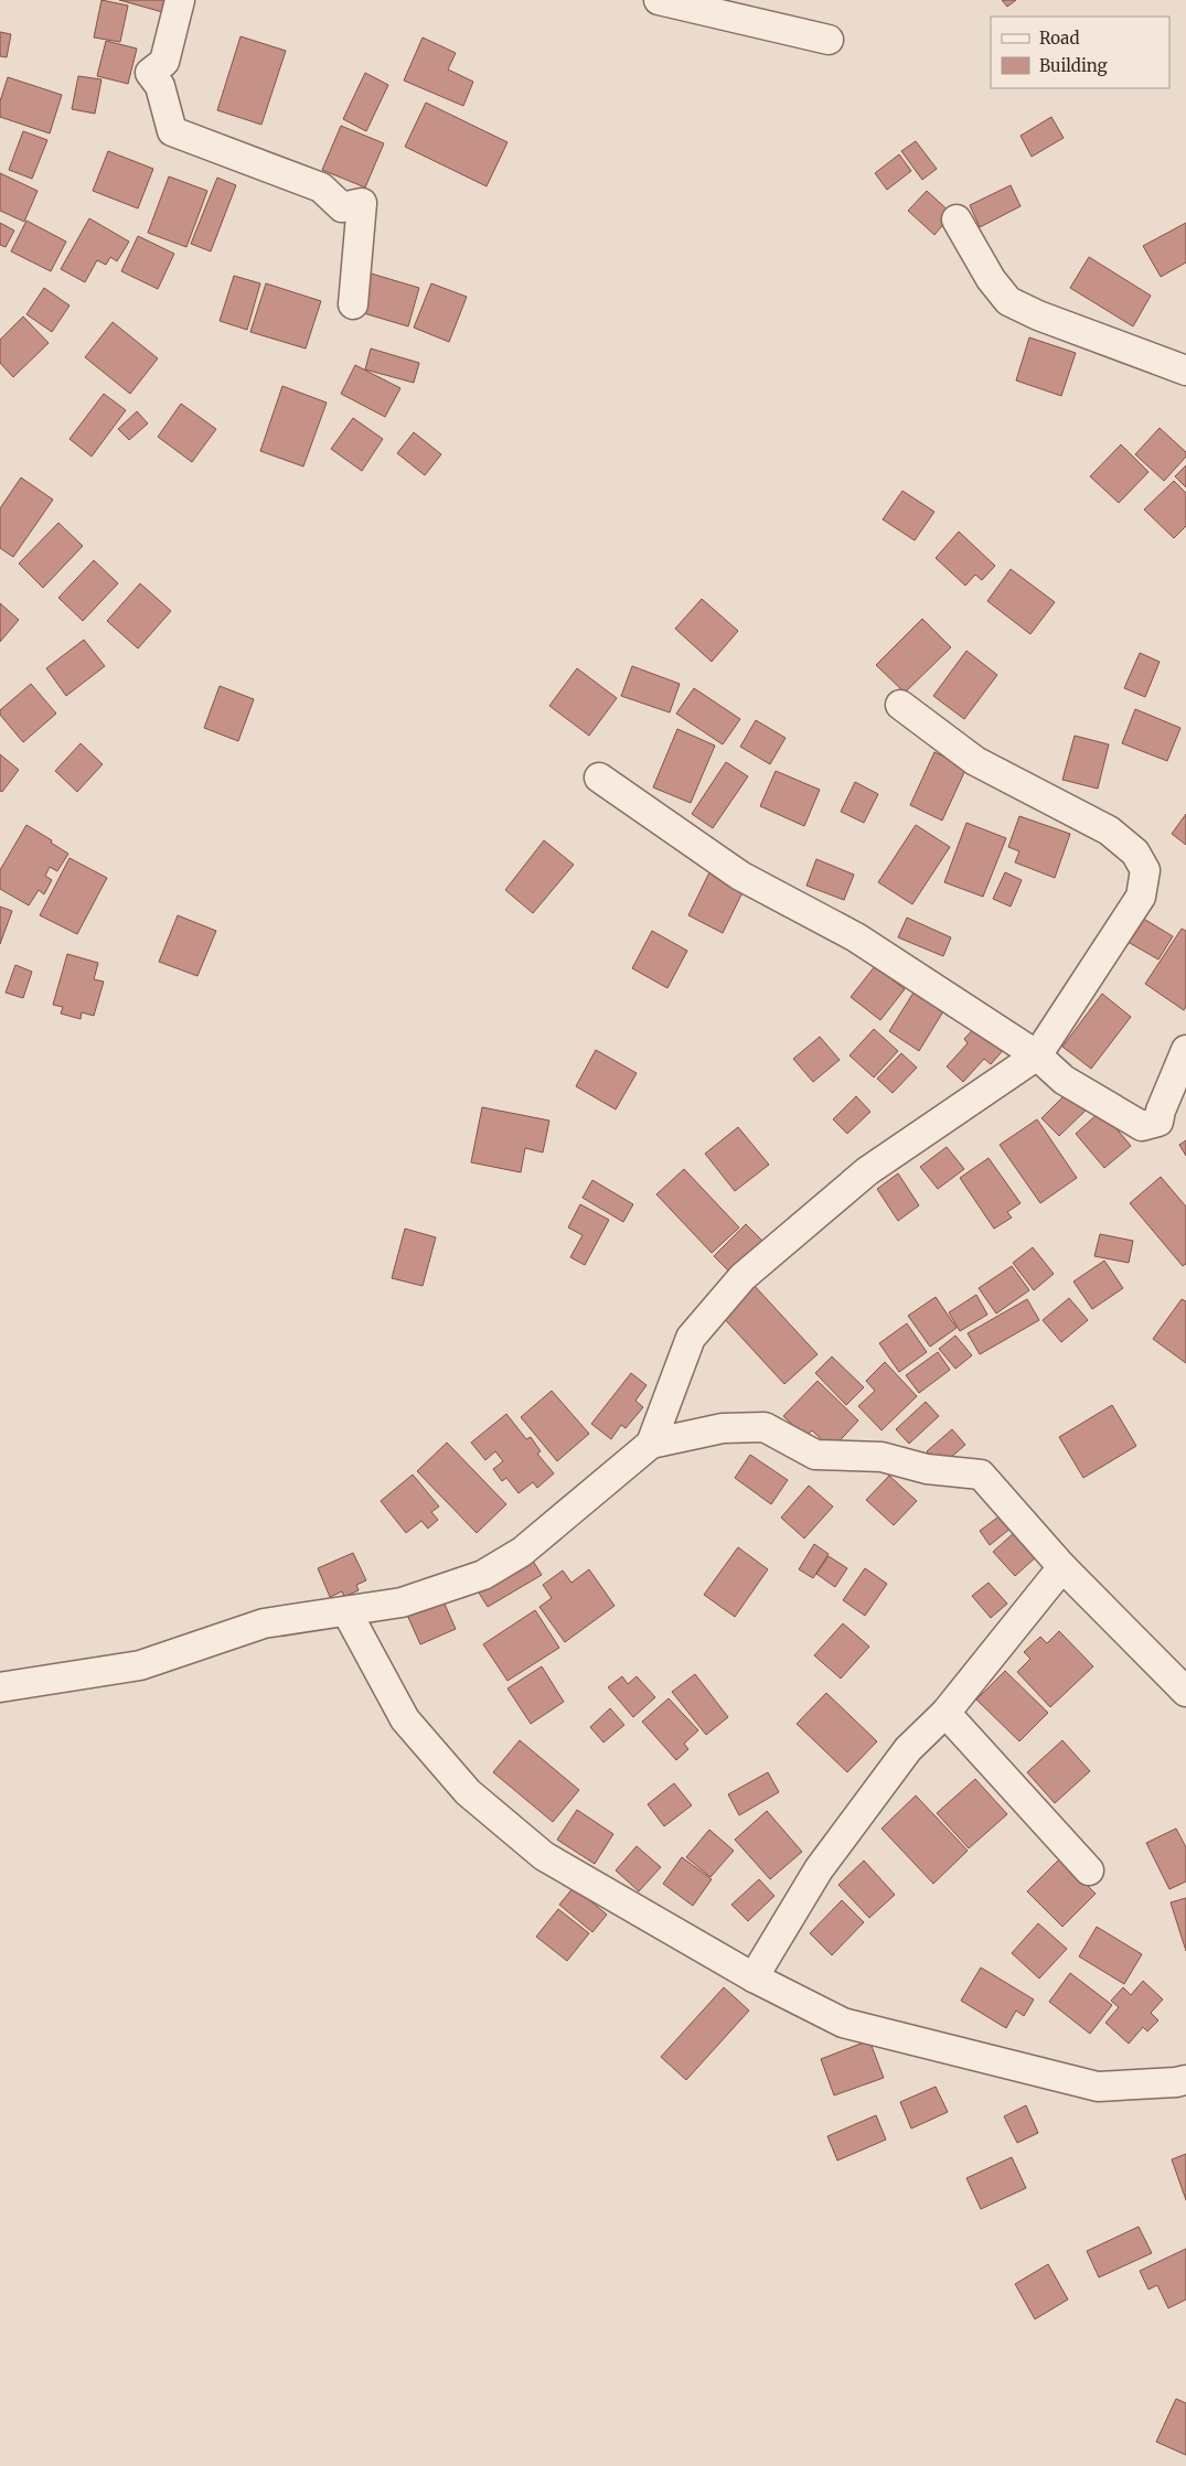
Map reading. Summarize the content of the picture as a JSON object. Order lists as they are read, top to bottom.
{
  "legend": ["Road", "Building"]
}
